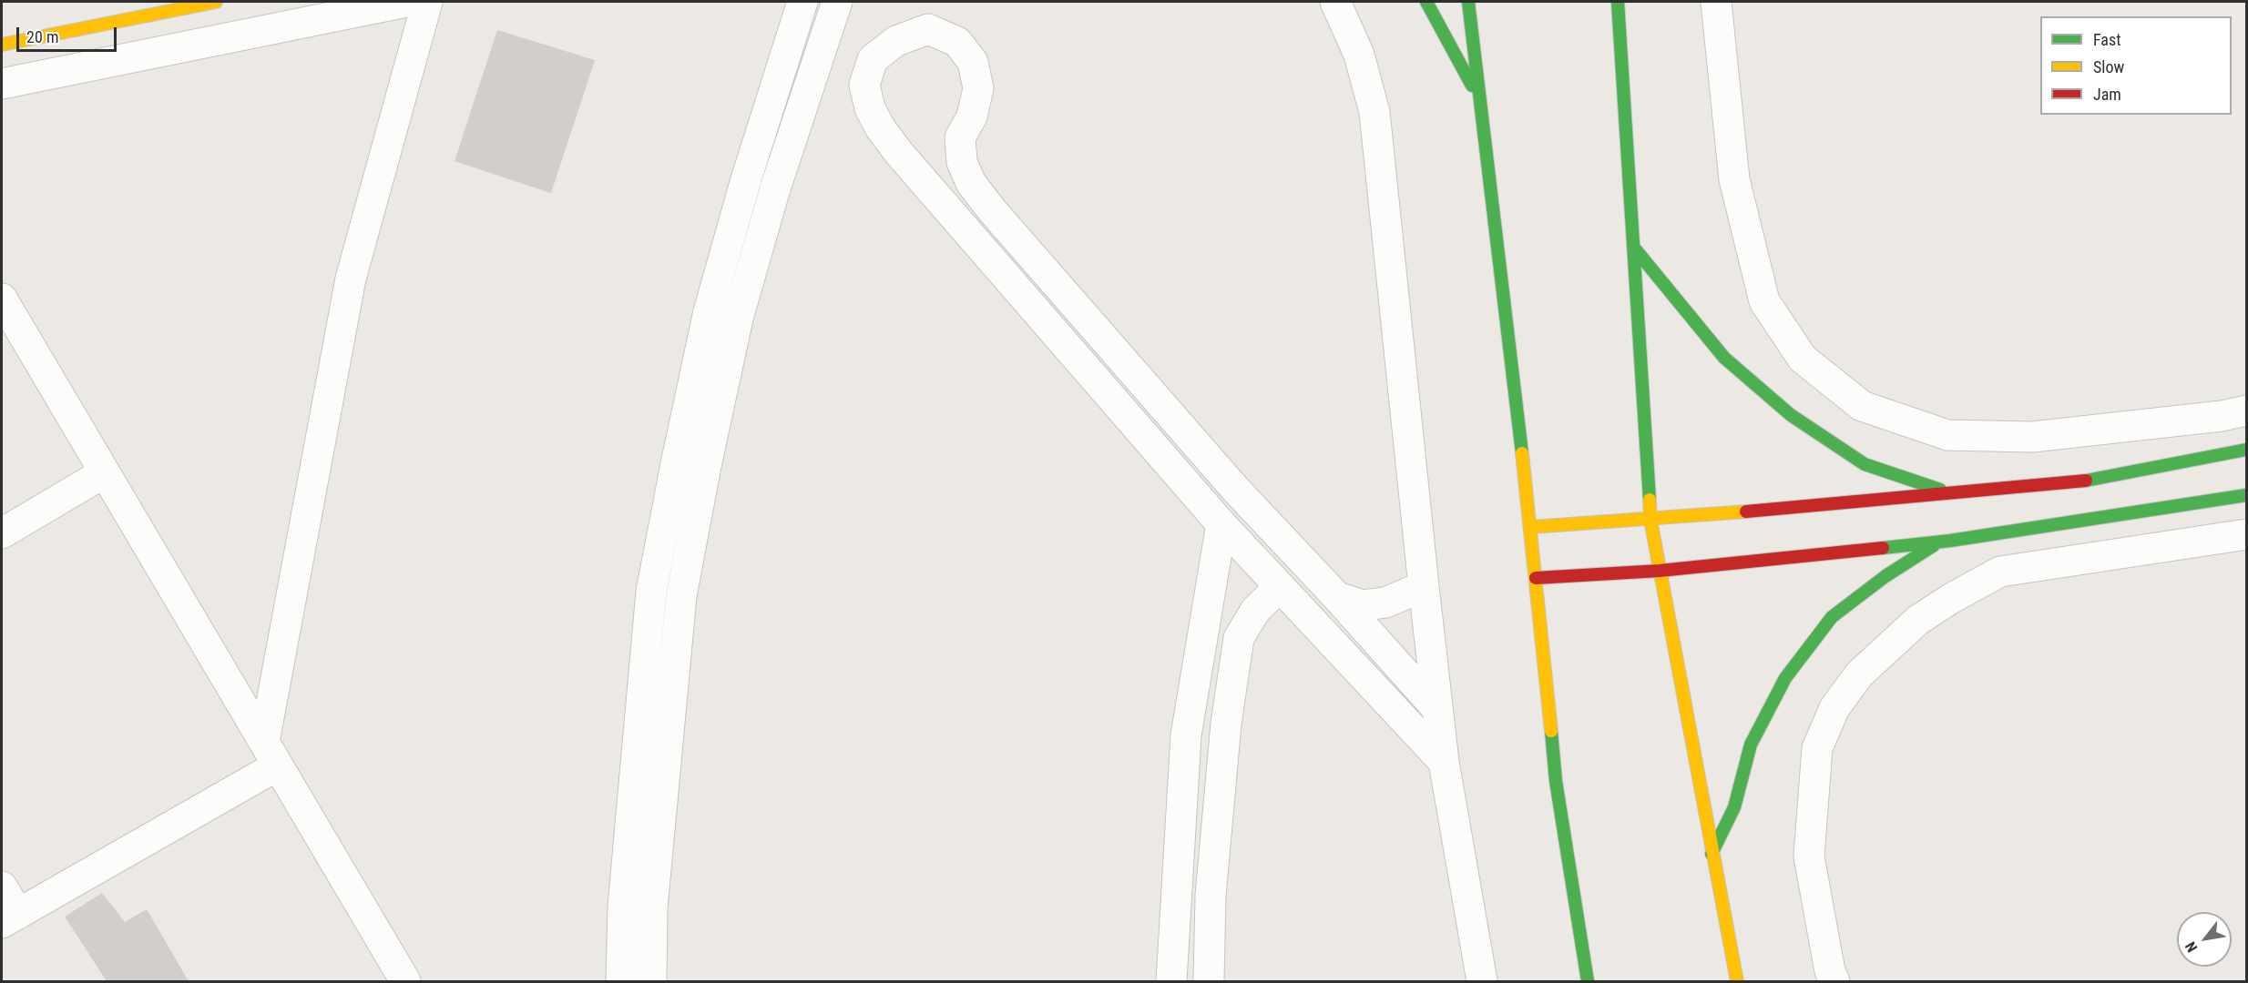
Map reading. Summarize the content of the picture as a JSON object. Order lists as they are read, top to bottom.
{
  "legend": ["Fast", "Slow", "Jam"],
  "scale_bar": "20 m",
  "north": "bottom left"
}
